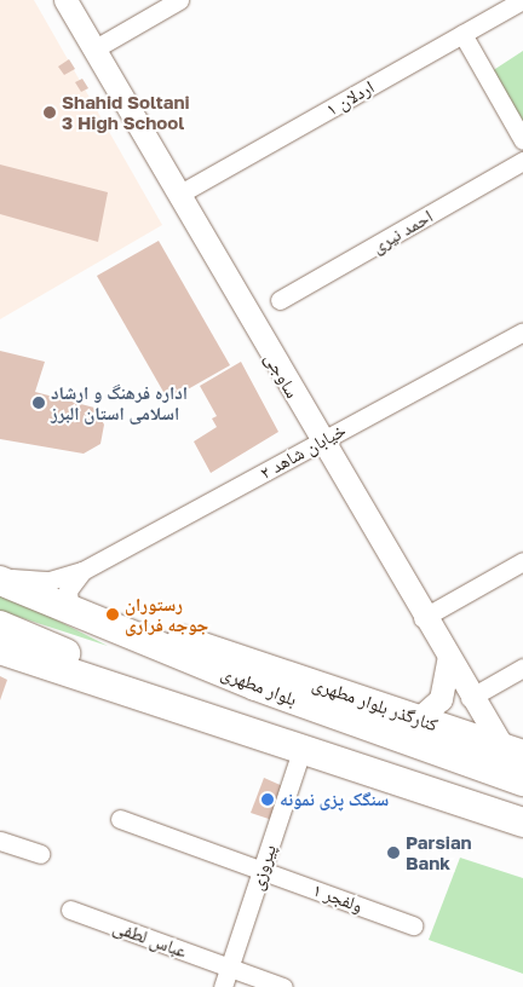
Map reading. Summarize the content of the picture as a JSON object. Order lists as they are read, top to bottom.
{
  "streets": {
    "main road": ["بلوار مطهری", "کنارگذر بلوار مطهری"],
    "street": [
      "اردلان ۱",
      "احمد نیری",
      "ساوجی",
      "خیابان شاهد ۲",
      "پیروزی",
      "ولفجر ۱",
      "عباس لطفی"
    ]
  },
  "crossings": [
    ["اردلان ۱", "ساوجی"],
    ["ساوجی", "خیابان شاهد ۲"],
    ["ساوجی", "کنارگذر بلوار مطهری"],
    ["خیابان شاهد ۲", "بلوار مطهری"],
    ["بلوار مطهری", "کنارگذر بلوار مطهری"],
    ["پیروزی", "ولفجر ۱"],
    ["پیروزی", "عباس لطفی"]
  ],
  "places": [
    "Shahid Soltani 3 High School",
    "اداره فرهنگ و ارشاد اسلامی استان البرز",
    "رستوران جوجه فراری",
    "سنگک پزی نمونه",
    "Parsian Bank"
  ]
}
